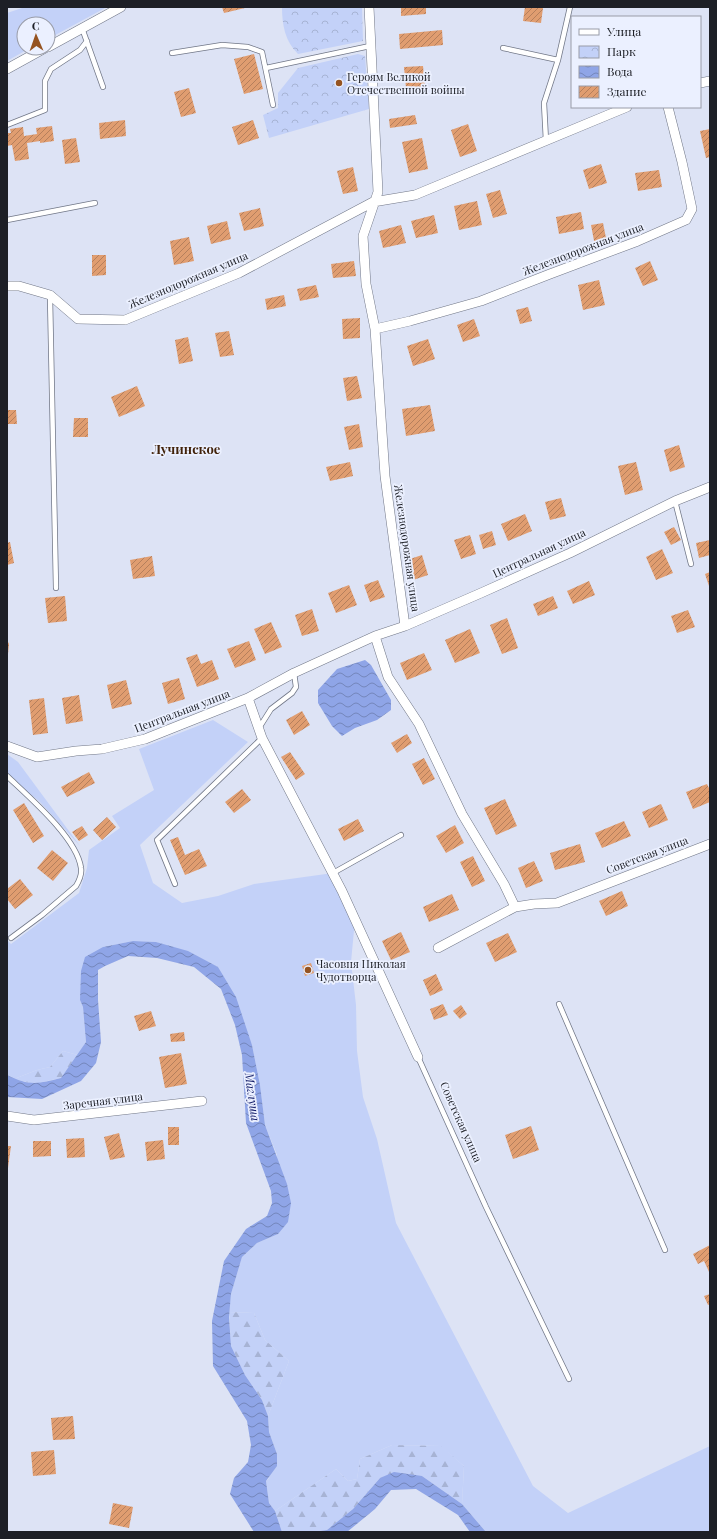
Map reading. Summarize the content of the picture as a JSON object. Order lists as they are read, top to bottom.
{
  "streets": {
    "street": [
      "Железнодорожная улица",
      "Центральная улица",
      "Советская улица",
      "Заречная улица"
    ]
  },
  "crossings": [
    ["Железнодорожная улица", "Центральная улица"]
  ],
  "districts": ["Лучинское"],
  "water": ["Маглуша"],
  "places": ["Героям Великой Отечественной войны", "Часовня Николая Чудотворца"],
  "legend": [
    "Улица",
    "Парк",
    "Вода",
    "Здание"
  ],
  "north": "top"
}
